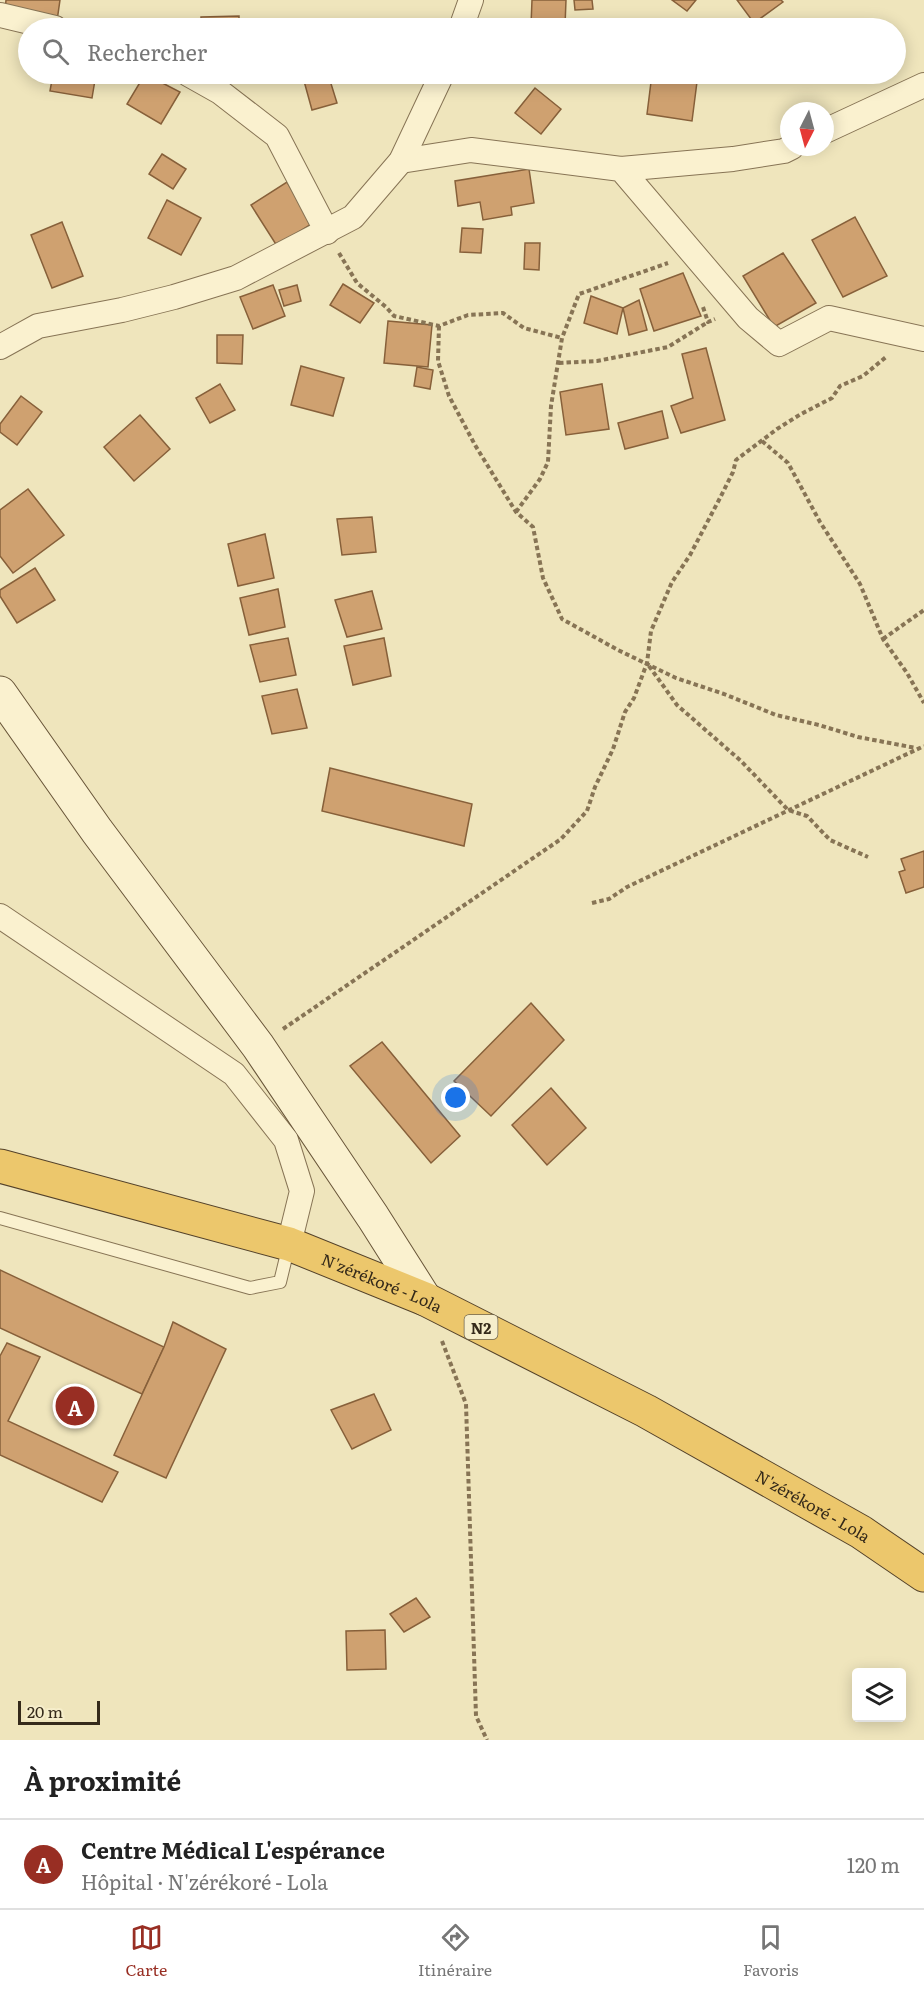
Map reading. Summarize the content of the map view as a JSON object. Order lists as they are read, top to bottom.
{
  "streets": {
    "highway": ["N'zérékoré - Lola", "N2"]
  },
  "scale_bar": "20 m",
  "north": "bottom",
  "page": {
    "search": "Rechercher",
    "pins": "A",
    "scale": "20 m",
    "heading": "À proximité",
    "list": [
      {
        "mark": "A",
        "name": "Centre Médical L'espérance",
        "note": "Hôpital · N'zérékoré - Lola",
        "value": "120 m"
      }
    ],
    "nav": ["Carte", "Itinéraire", "Favoris"]
  }
}
